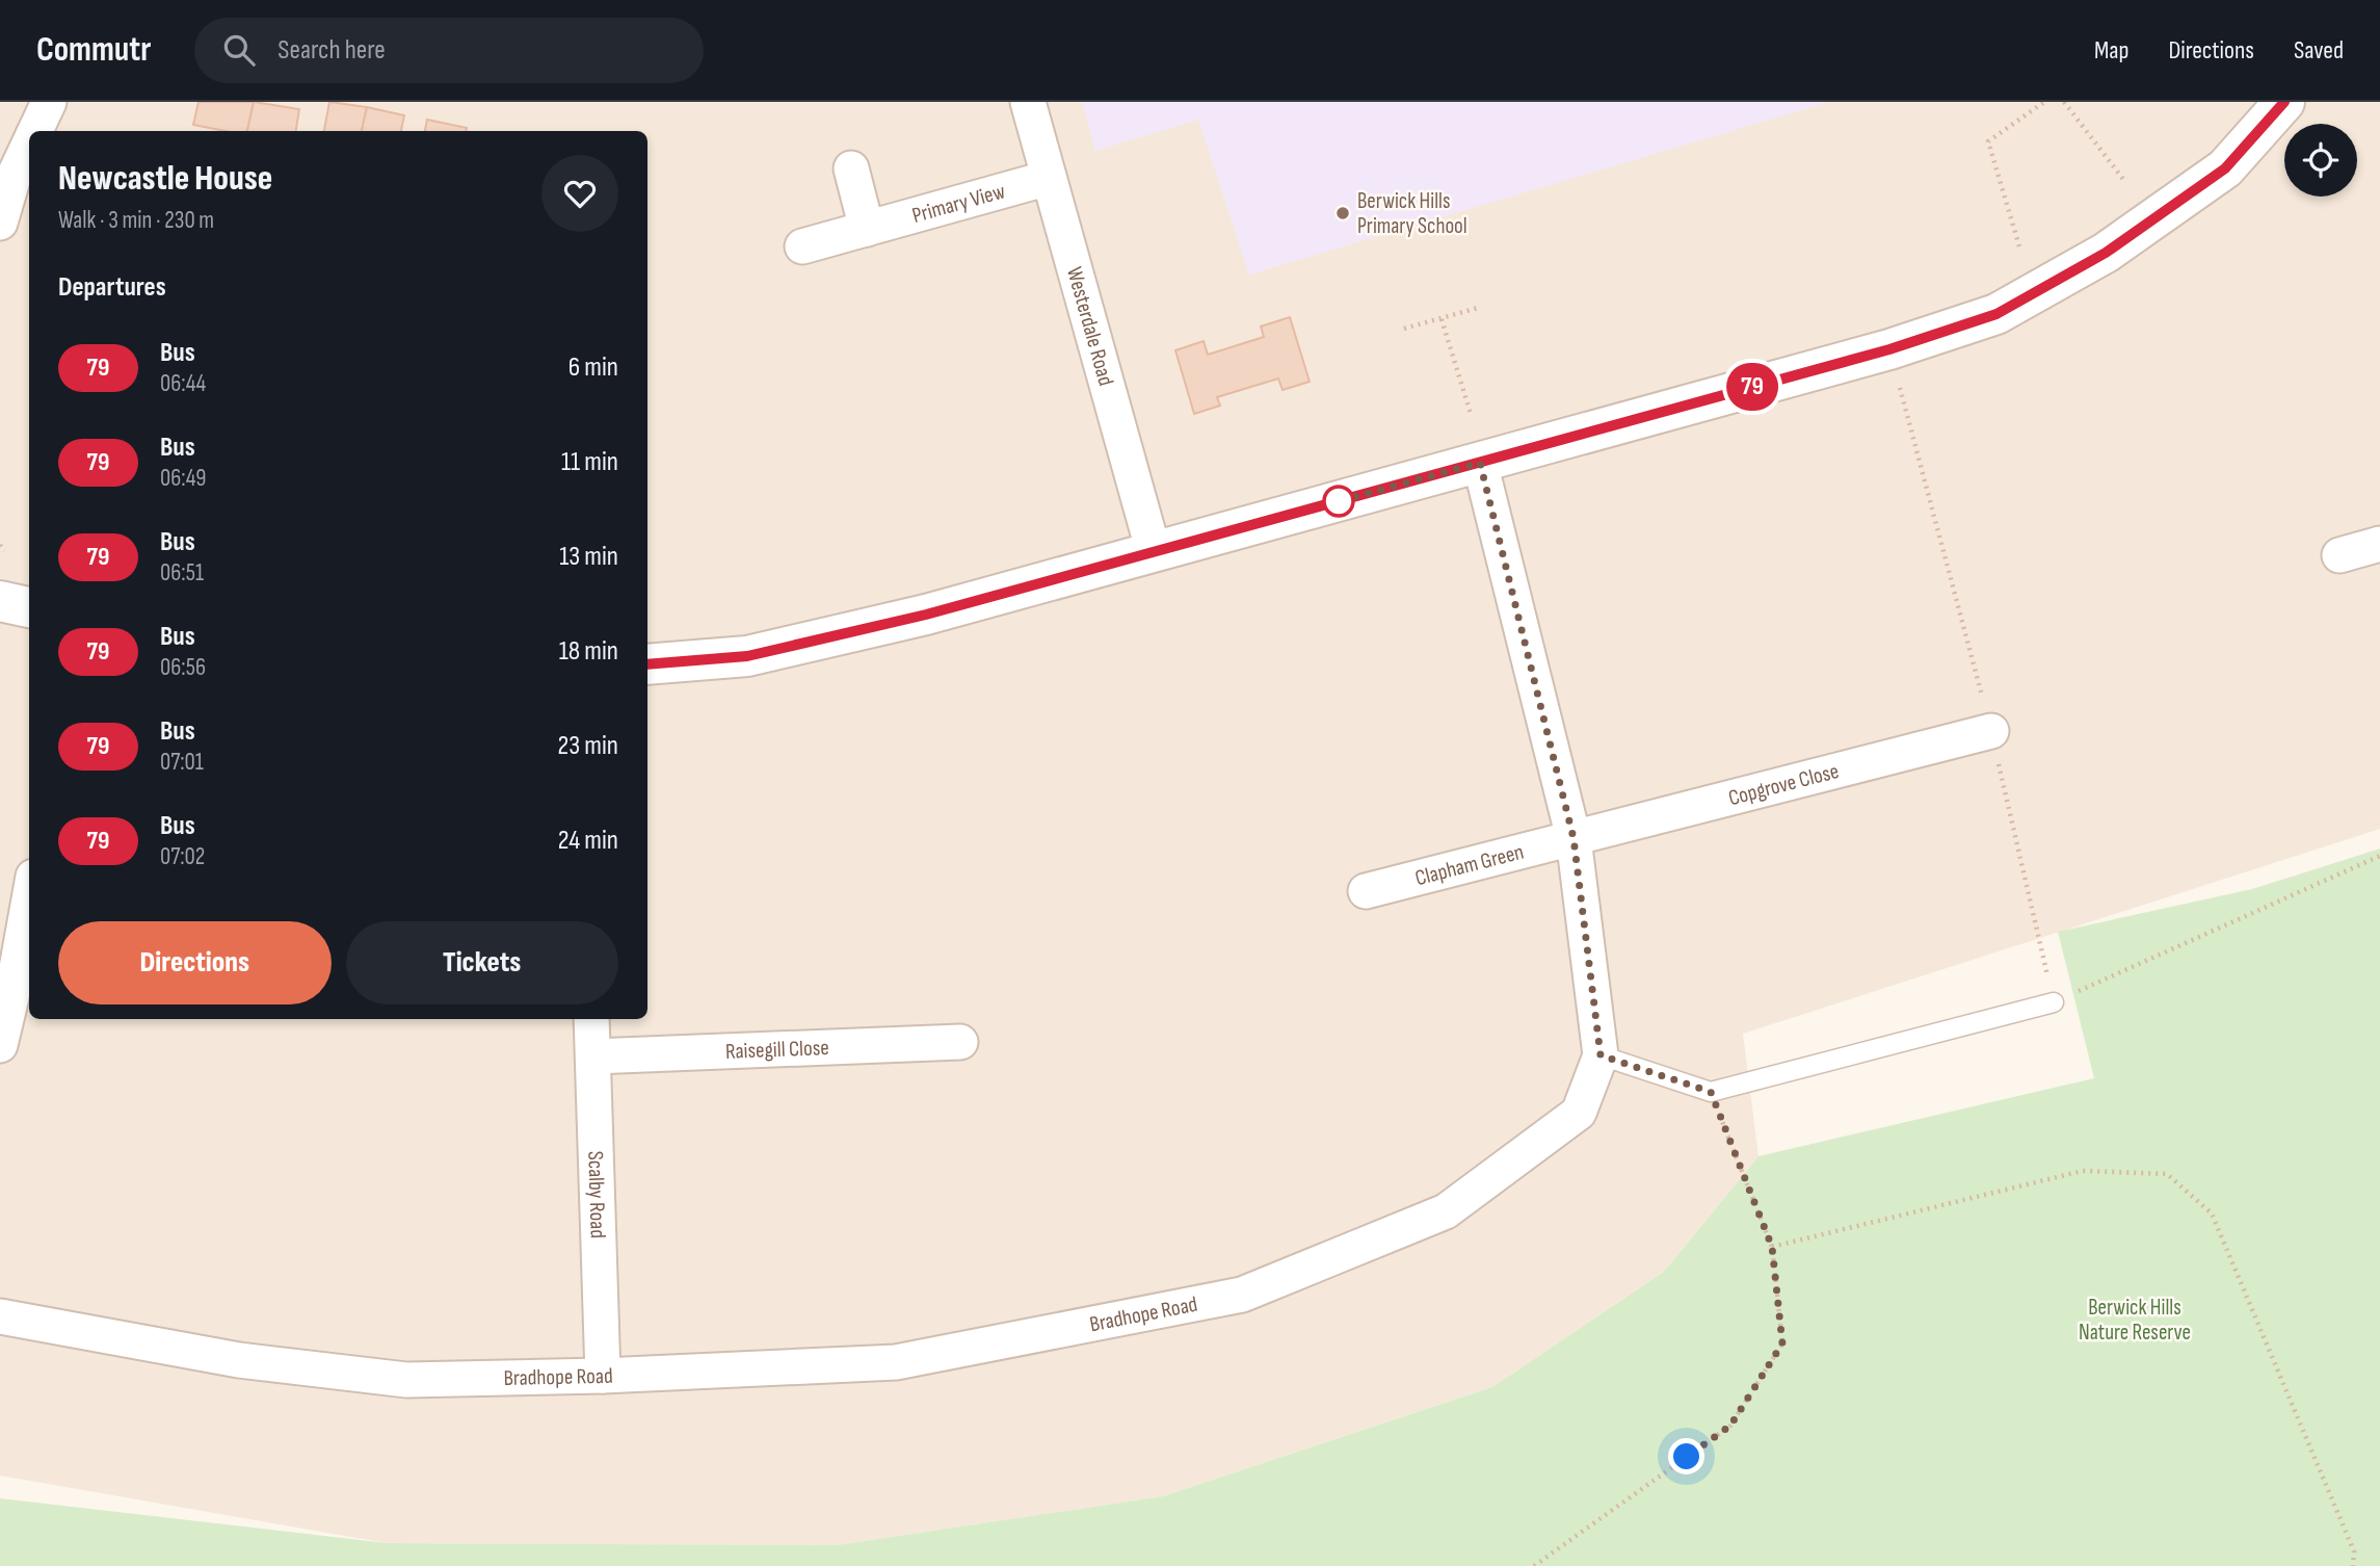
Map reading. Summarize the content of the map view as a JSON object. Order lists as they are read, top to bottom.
{
  "streets": {
    "street": [
      "Primary View",
      "Westerdale Road",
      "Copgrove Close",
      "Clapham Green",
      "Raisegill Close",
      "Scalby Road",
      "Bradhope Road"
    ]
  },
  "crossings": [
    ["Primary View", "Westerdale Road"],
    ["Copgrove Close", "Clapham Green"],
    ["Copgrove Close", "Bradhope Road"],
    ["Clapham Green", "Bradhope Road"],
    ["Raisegill Close", "Scalby Road"],
    ["Scalby Road", "Bradhope Road"]
  ],
  "parks": ["Berwick Hills Nature Reserve"],
  "places": ["Berwick Hills Primary School"],
  "lines": ["bus line 79"],
  "page": {
    "header": "Commutr",
    "search": "Search here",
    "nav": ["Map", "Directions", "Saved"],
    "on_map": "79",
    "heading": [
      ["Newcastle House", "Walk · 3 min · 230 m"],
      "Departures"
    ],
    "list": [
      {
        "mark": "79",
        "name": "Bus",
        "note": "06:44",
        "value": "6 min"
      },
      {
        "mark": "79",
        "name": "Bus",
        "note": "06:49",
        "value": "11 min"
      },
      {
        "mark": "79",
        "name": "Bus",
        "note": "06:51",
        "value": "13 min"
      },
      {
        "mark": "79",
        "name": "Bus",
        "note": "06:56",
        "value": "18 min"
      },
      {
        "mark": "79",
        "name": "Bus",
        "note": "07:01",
        "value": "23 min"
      },
      {
        "mark": "79",
        "name": "Bus",
        "note": "07:02",
        "value": "24 min"
      }
    ],
    "buttons": ["Directions", "Tickets"]
  }
}
